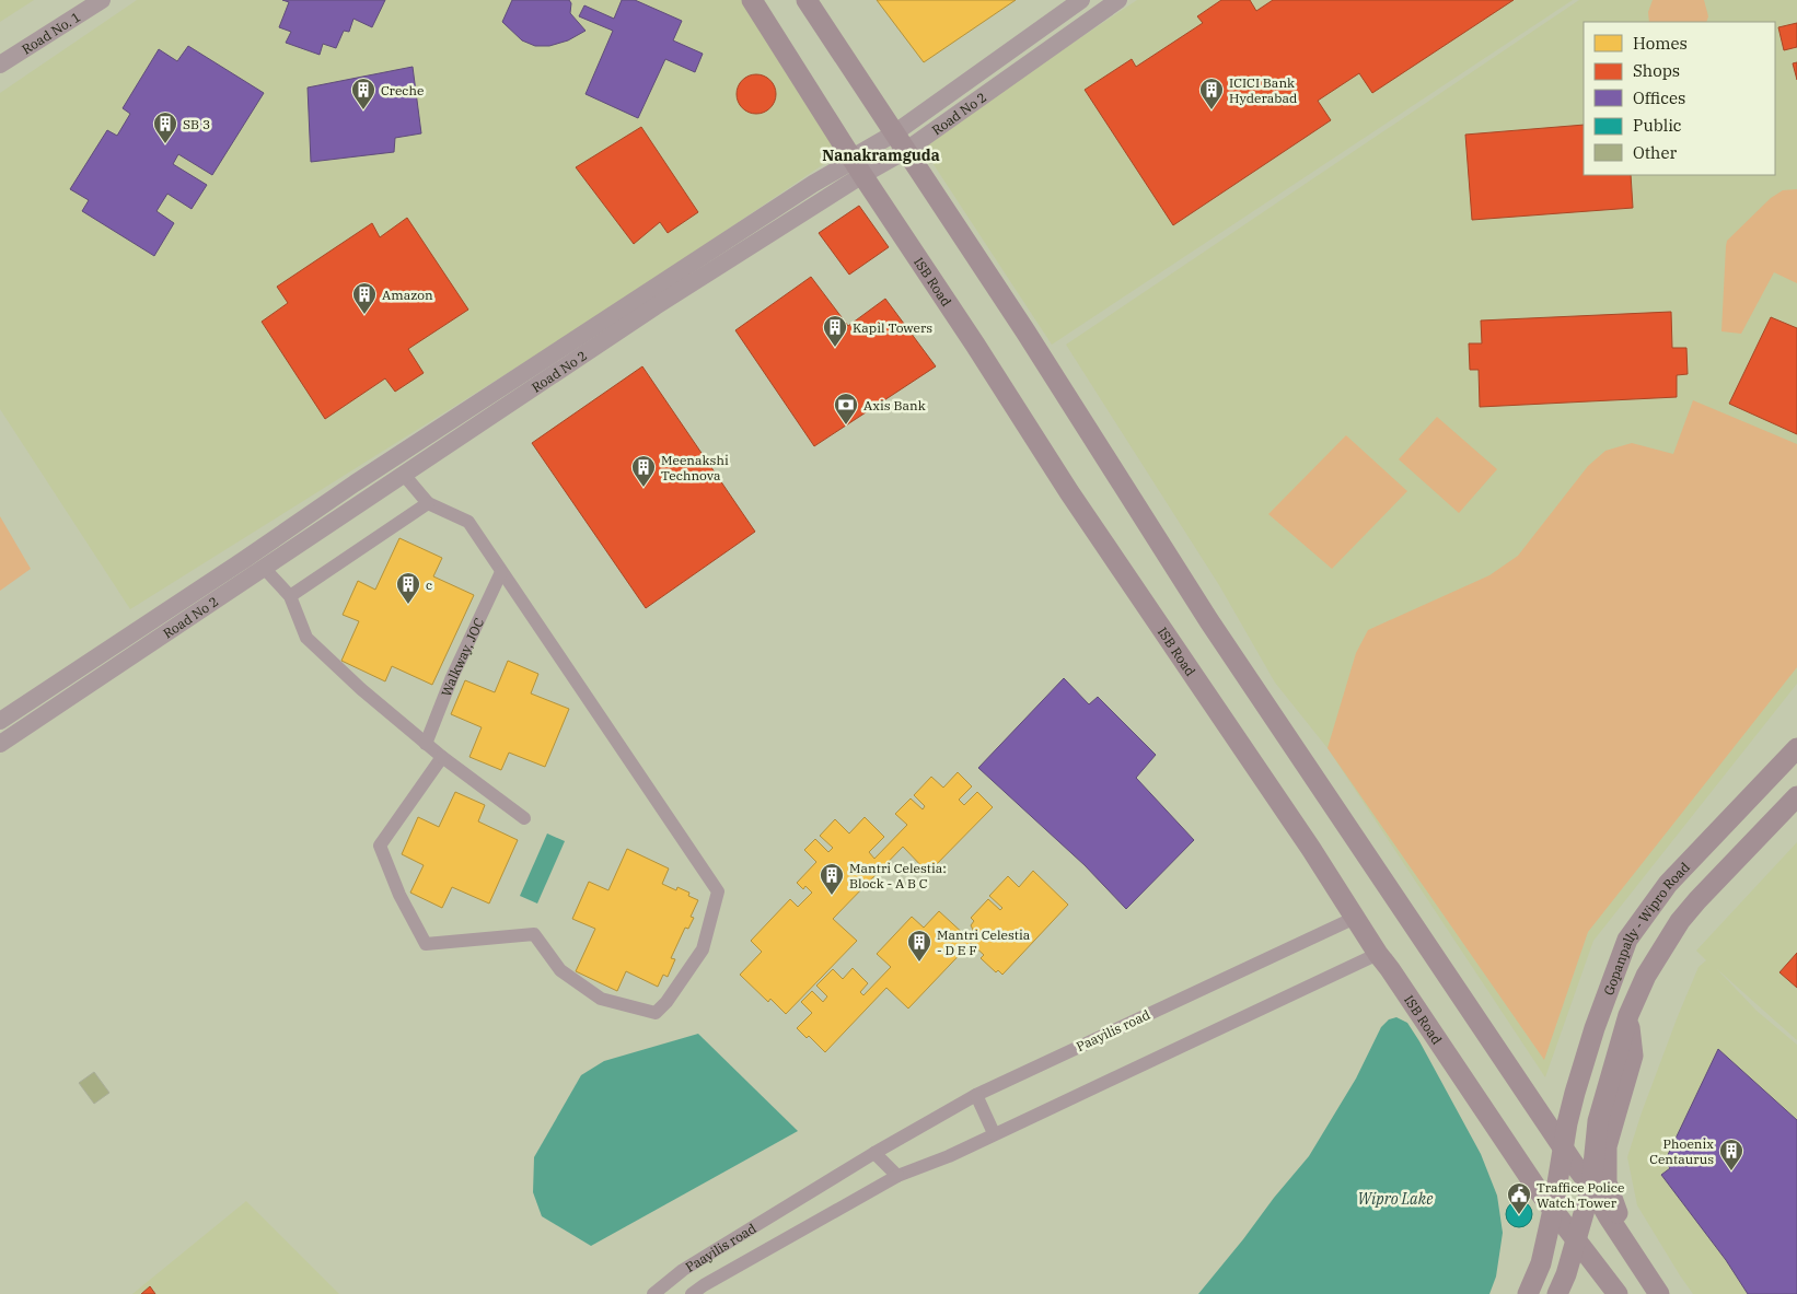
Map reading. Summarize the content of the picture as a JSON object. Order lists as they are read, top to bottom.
{
  "streets": {
    "main road": ["ISB Road", "Gopanpally - Wipro Road"],
    "street": [
      "Road No. 1",
      "Road No 2",
      "Walkway, JOC",
      "Paayilis road"
    ]
  },
  "crossings": [
    ["Road No 2", "ISB Road"],
    ["ISB Road", "Gopanpally - Wipro Road"],
    ["ISB Road", "Paayilis road"]
  ],
  "districts": ["Nanakramguda"],
  "water": ["Wipro Lake"],
  "places": {
    "building": [
      "Creche",
      "ICICI Bank Hyderabad",
      "SB 3",
      "Amazon",
      "Kapil Towers",
      "Meenakshi Technova",
      "c",
      "Mantri Celestia: Block - A B C",
      "Mantri Celestia - D E F",
      "Phoenix Centaurus"
    ],
    "bank": ["Axis Bank"],
    "public building": ["Traffice Police Watch Tower"]
  },
  "legend": [
    "Homes",
    "Shops",
    "Offices",
    "Public",
    "Other"
  ]
}
